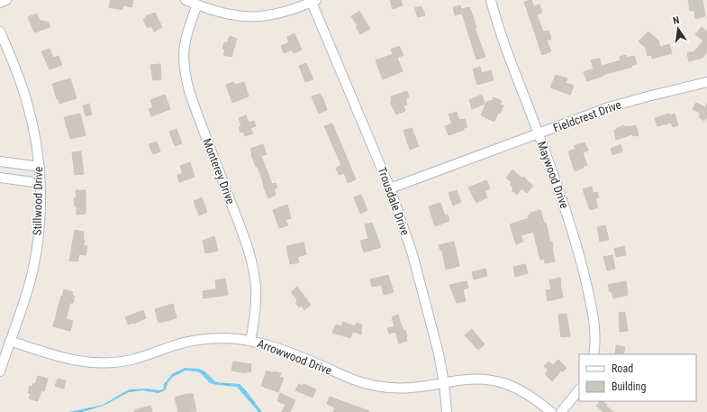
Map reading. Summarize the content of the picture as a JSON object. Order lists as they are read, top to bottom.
{
  "streets": {
    "street": [
      "Fieldcrest Drive",
      "Monterey Drive",
      "Maywood Drive",
      "Stillwood Drive",
      "Trousdale Drive",
      "Arrowwood Drive"
    ]
  },
  "crossings": [
    ["Fieldcrest Drive", "Maywood Drive"],
    ["Fieldcrest Drive", "Trousdale Drive"],
    ["Monterey Drive", "Arrowwood Drive"],
    ["Stillwood Drive", "Arrowwood Drive"],
    ["Trousdale Drive", "Arrowwood Drive"]
  ],
  "legend": ["Road", "Building"],
  "north": "top"
}
